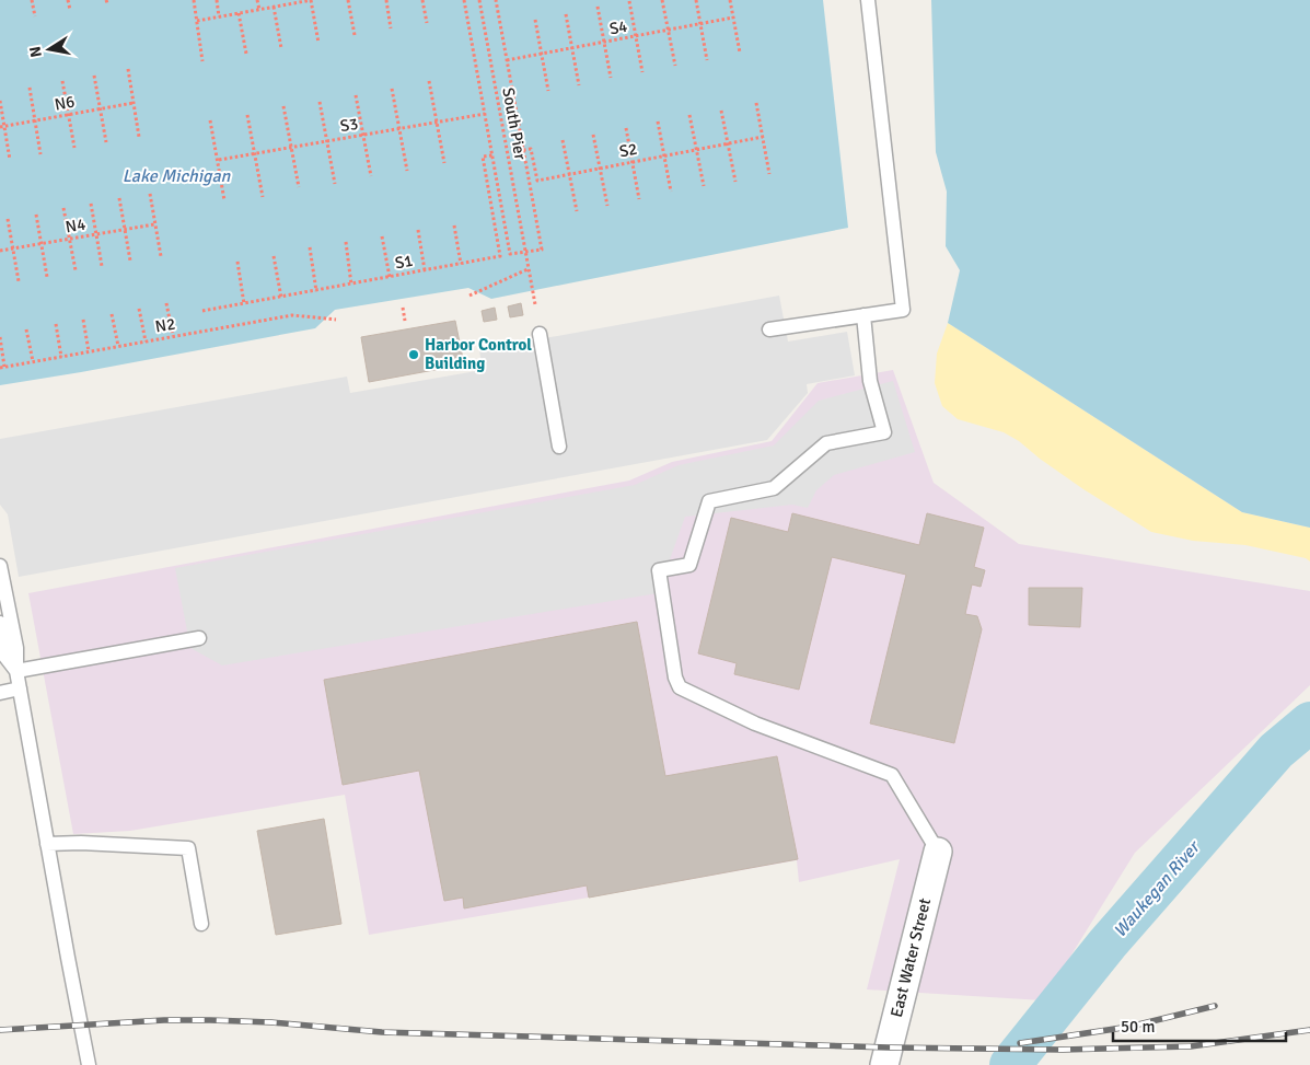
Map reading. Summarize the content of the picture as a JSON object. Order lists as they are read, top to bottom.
{
  "streets": {
    "street": ["East Water Street"],
    "path": [
      "S4",
      "N6",
      "South Pier",
      "S3",
      "S2",
      "N4",
      "S1",
      "N2"
    ]
  },
  "water": ["Lake Michigan", "Waukegan River"],
  "places": ["Harbor Control Building"],
  "scale_bar": "50 m",
  "north": "left"
}
